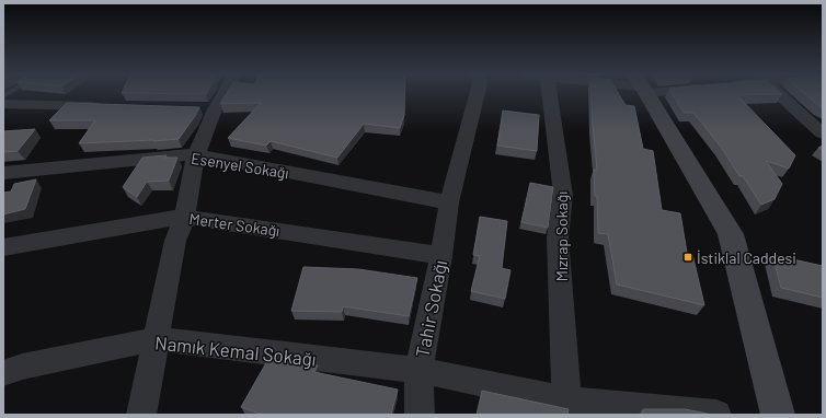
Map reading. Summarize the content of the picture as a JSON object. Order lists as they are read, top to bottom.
{
  "streets": {
    "street": [
      "Esenyel Sokağı",
      "Merter Sokağı",
      "Mızrap Sokağı",
      "Tahir Sokağı",
      "Namık Kemal Sokağı"
    ]
  },
  "crossings": [
    ["Esenyel Sokağı", "Tahir Sokağı"],
    ["Merter Sokağı", "Tahir Sokağı"],
    ["Mızrap Sokağı", "Namık Kemal Sokağı"],
    ["Tahir Sokağı", "Namık Kemal Sokağı"]
  ],
  "places": {
    "transit": ["İstiklal Caddesi"]
  }
}
